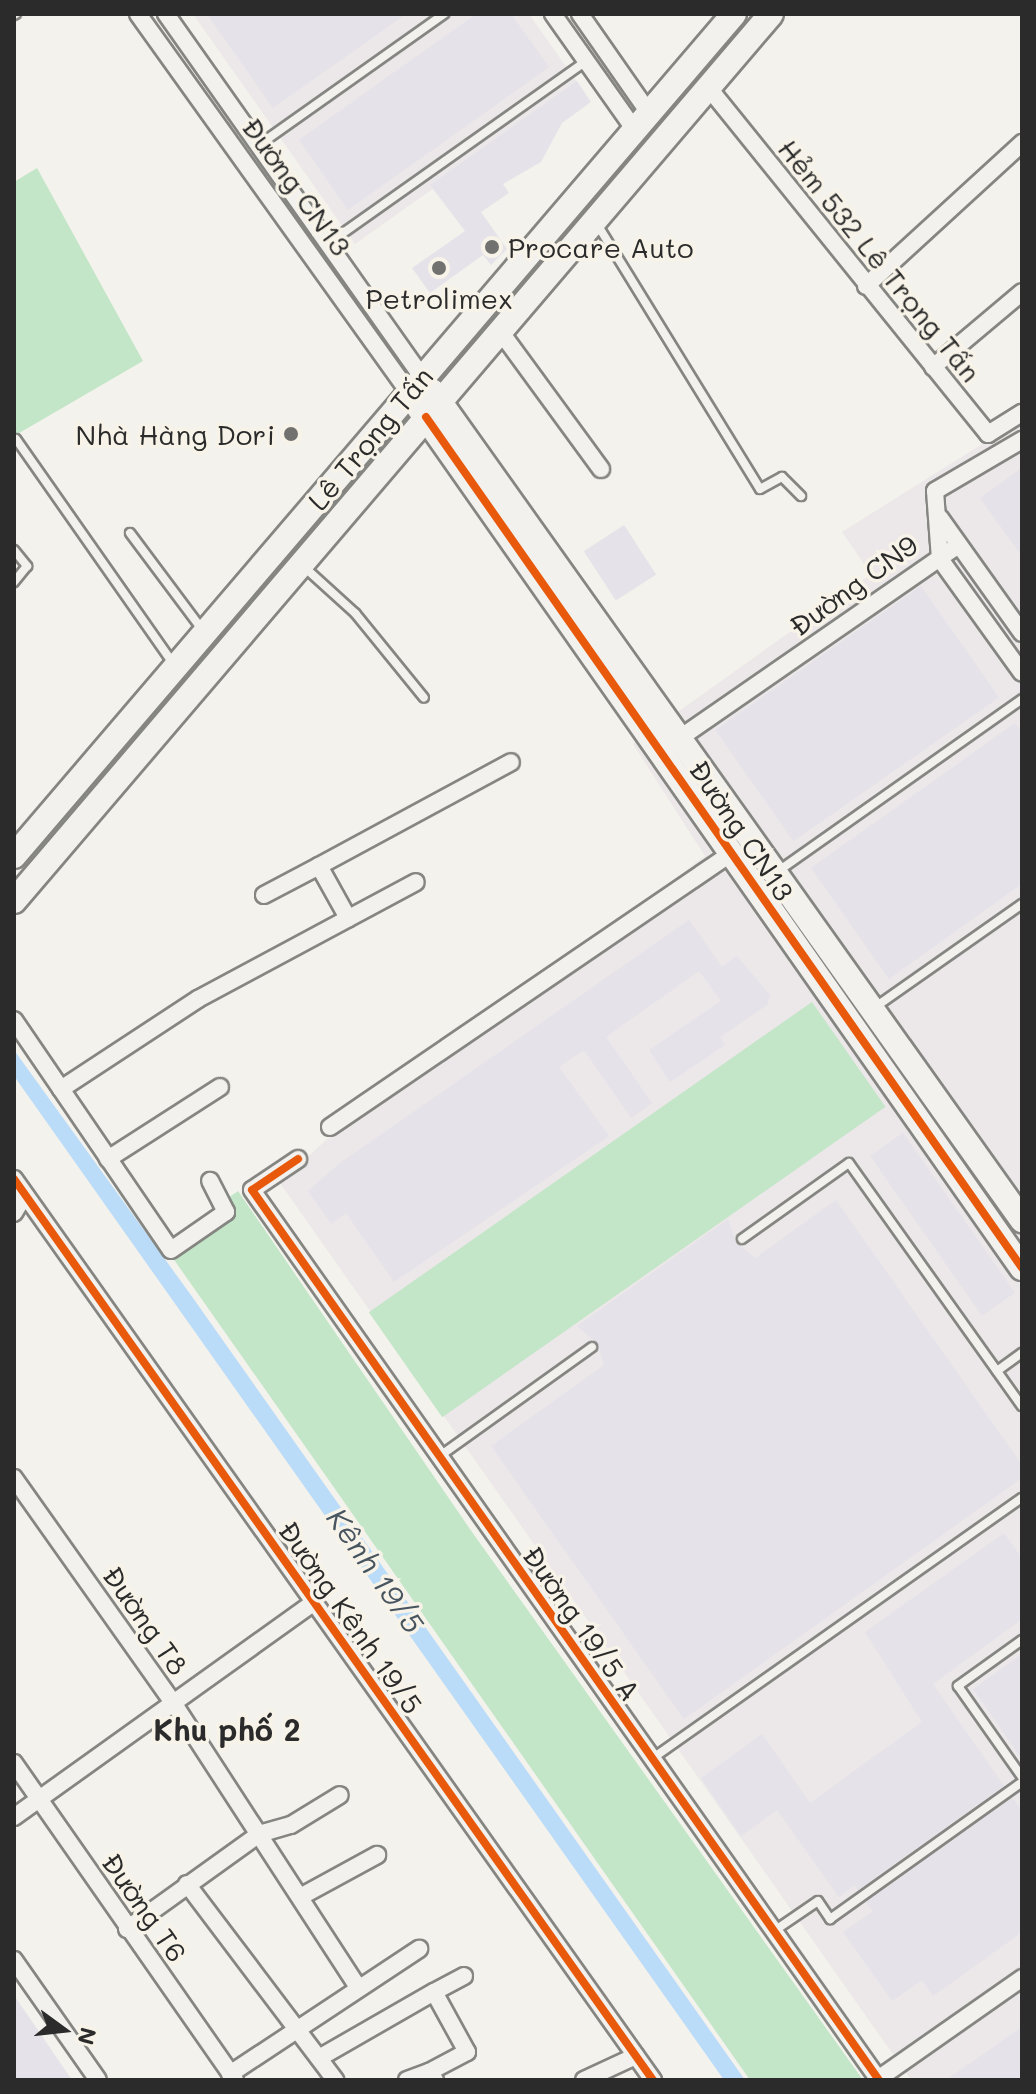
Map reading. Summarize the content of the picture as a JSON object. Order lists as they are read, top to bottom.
{
  "streets": {
    "main road": ["Đường CN13", "Lê Trọng Tấn"],
    "street": [
      "Hẻm 532 Lê Trọng Tấn",
      "Đường CN9",
      "Đường Kênh 19/5",
      "Đường T8",
      "Đường 19/5 A",
      "Đường T6"
    ]
  },
  "crossings": [
    ["Đường CN13", "Lê Trọng Tấn"],
    ["Đường CN13", "Đường CN9"],
    ["Hẻm 532 Lê Trọng Tấn", "Lê Trọng Tấn"]
  ],
  "districts": ["Khu phố 2"],
  "water": ["Kênh 19/5"],
  "places": ["Procare Auto", "Petrolimex", "Nhà Hàng Dori"],
  "north": "right"
}
